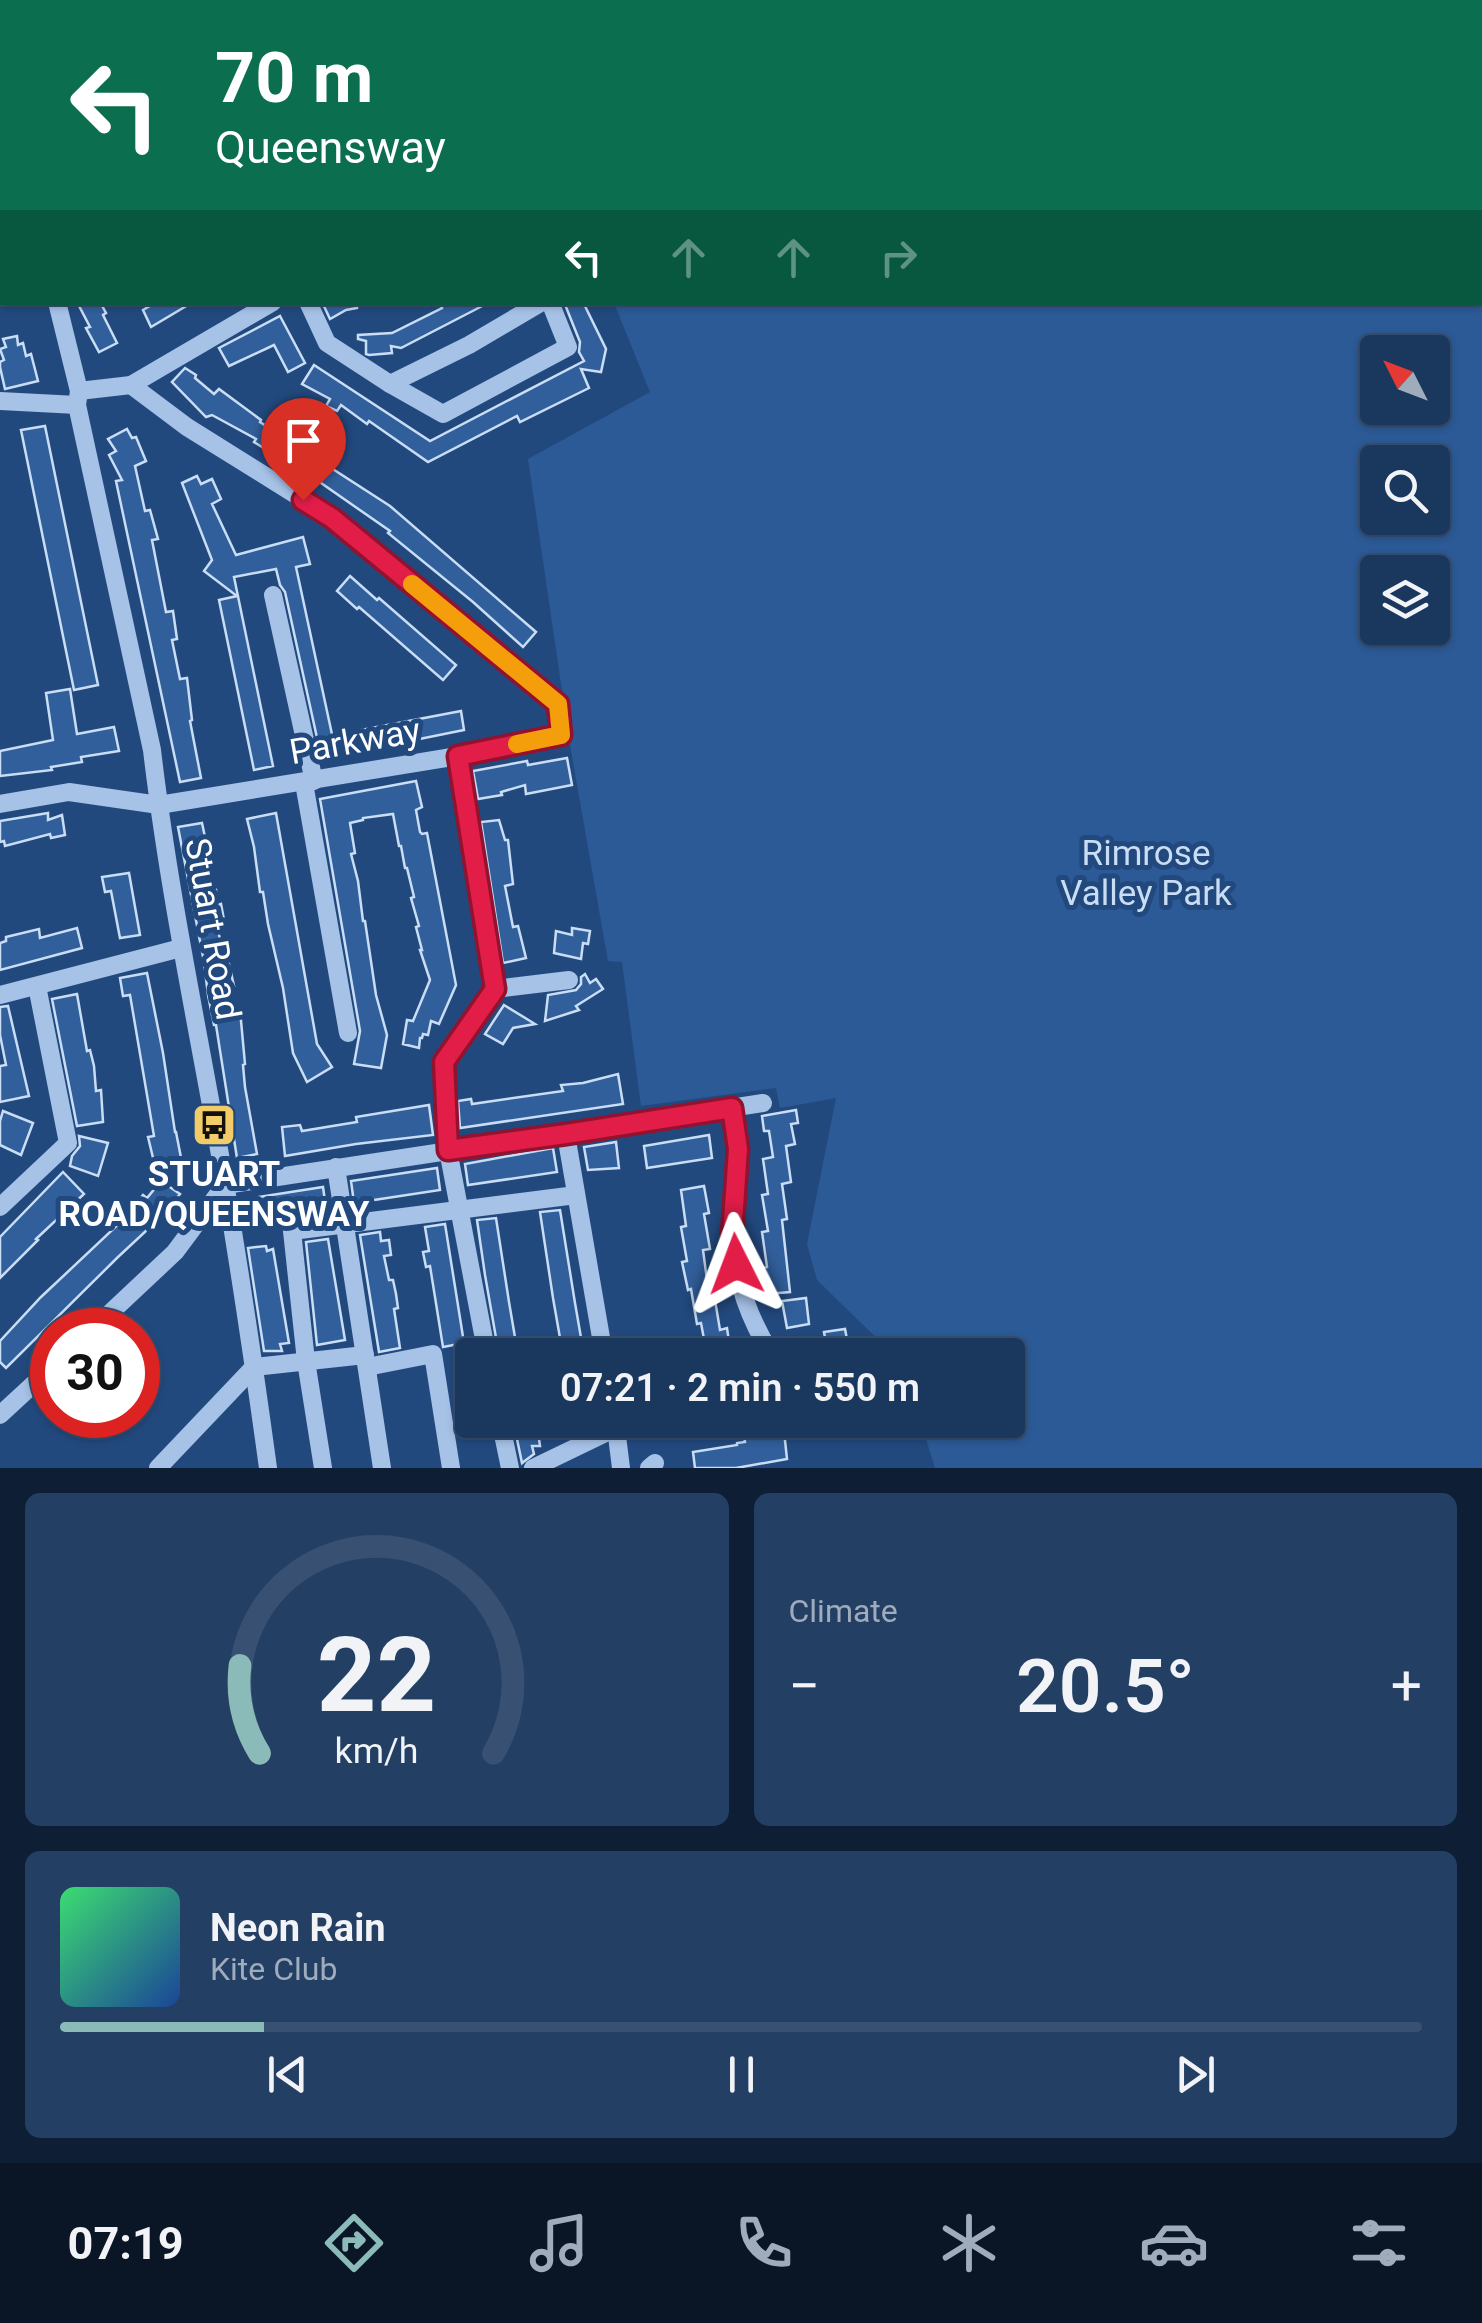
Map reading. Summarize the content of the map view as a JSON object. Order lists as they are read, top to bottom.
{
  "streets": {
    "street": ["Parkway", "Stuart Road"]
  },
  "crossings": [
    ["Parkway", "Stuart Road"]
  ],
  "parks": ["Rimrose Valley Park"],
  "places": {
    "bus stop": ["STUART ROAD/QUEENSWAY"]
  },
  "north": "top left",
  "page": {
    "turn": ["70 m", "Queensway"],
    "limit": "30",
    "trip": "07:21 · 2 min · 550 m",
    "tile": "Climate",
    "heat": ["−", "20.5°", "+"],
    "song": ["Neon Rain", "Kite Club"],
    "tabs": "07:19",
    "gauge": ["22", "km/h"]
  }
}
